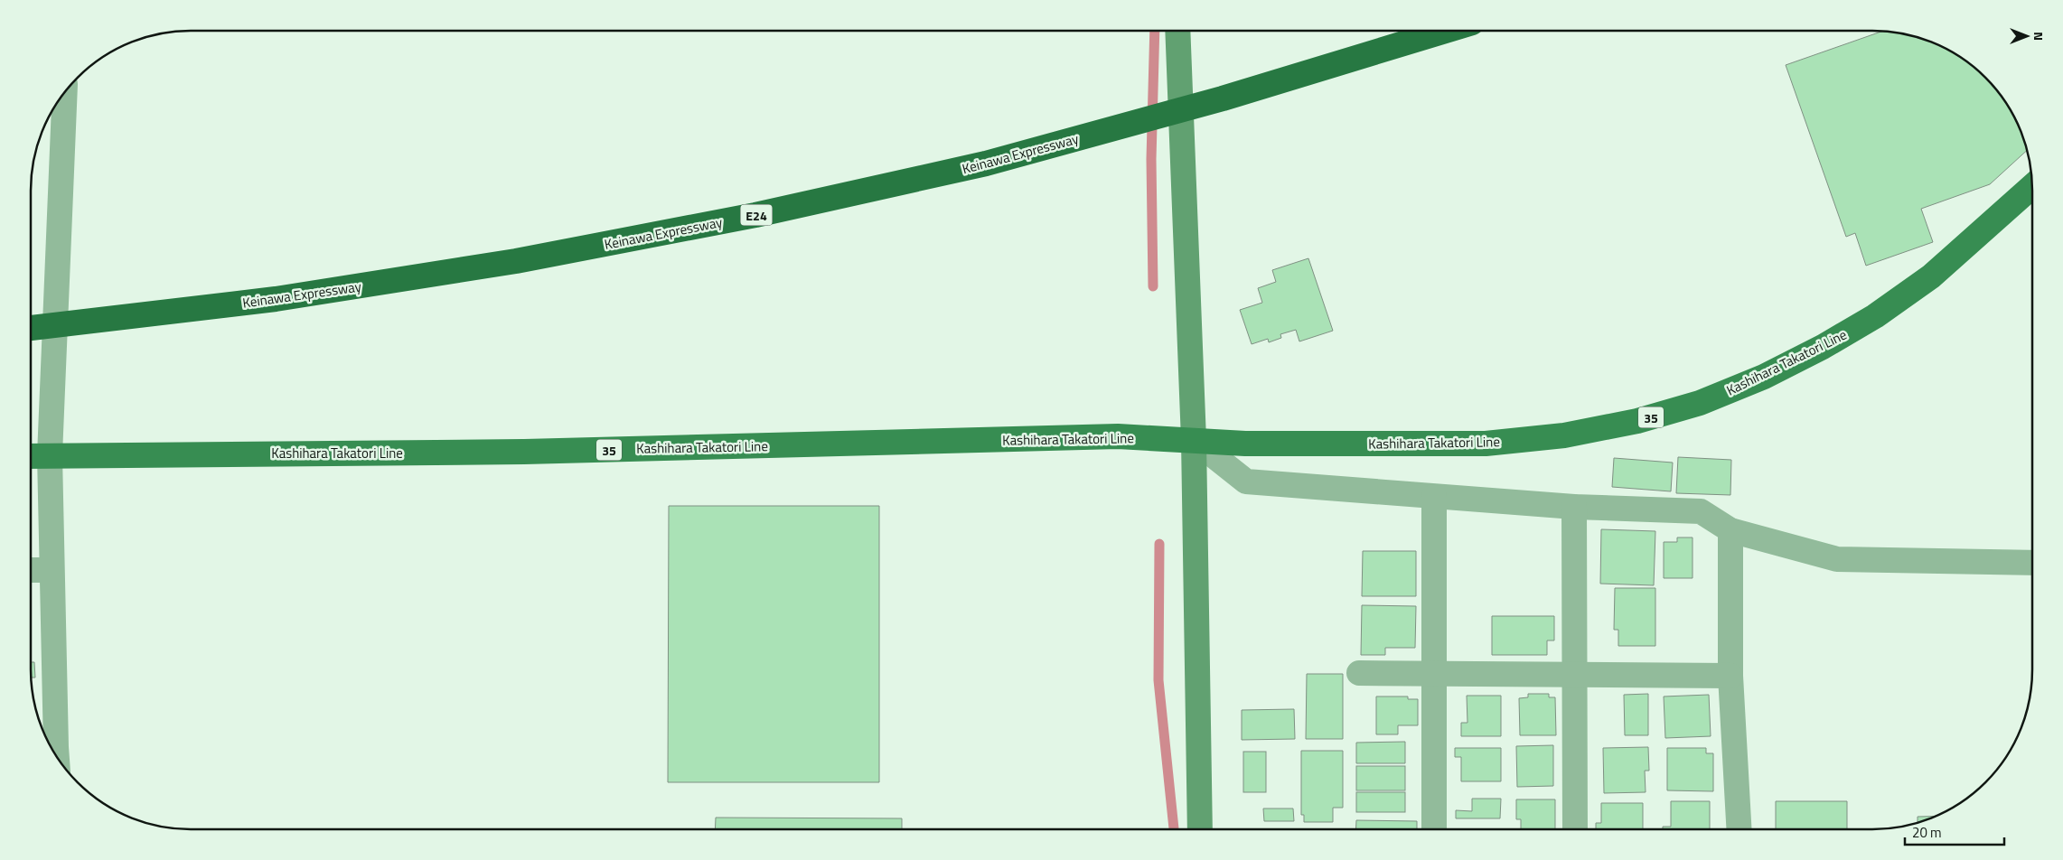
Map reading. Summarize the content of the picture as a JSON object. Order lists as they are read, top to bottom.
{
  "streets": {
    "highway": ["Keinawa Expressway", "E24"],
    "main road": ["Kashihara Takatori Line", "35"]
  },
  "scale_bar": "20 m",
  "north": "right"
}
